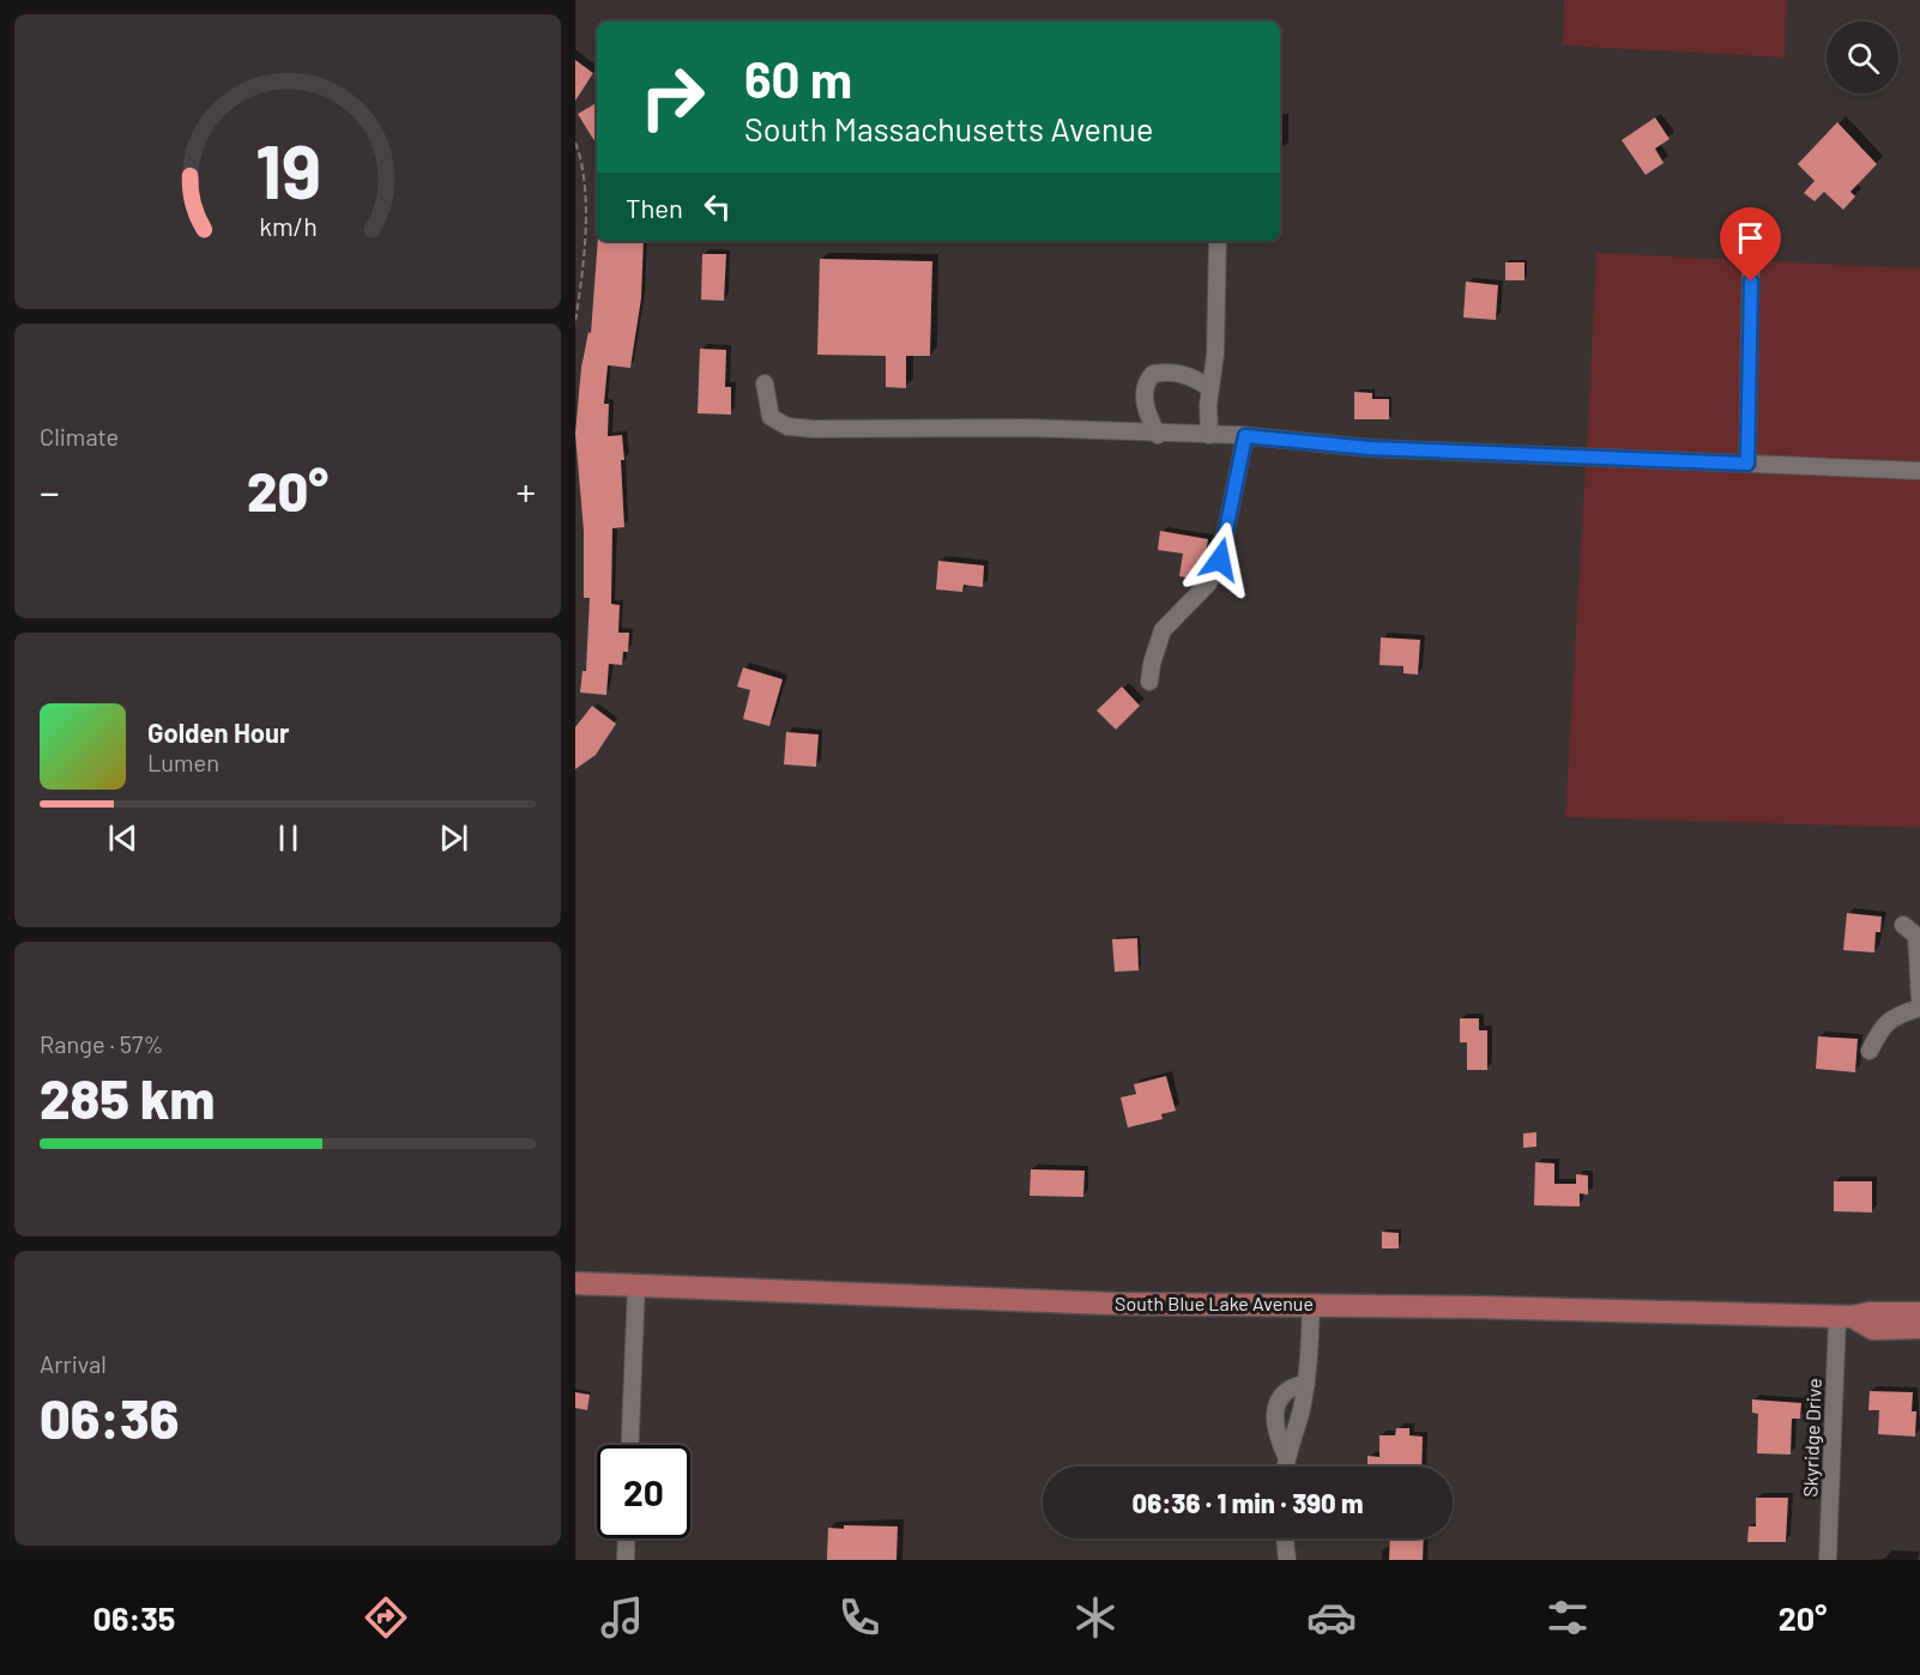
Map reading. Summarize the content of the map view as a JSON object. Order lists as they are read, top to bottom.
{
  "streets": {
    "main road": ["South Blue Lake Avenue"],
    "street": ["Skyridge Drive"]
  },
  "crossings": [
    ["South Blue Lake Avenue", "Skyridge Drive"]
  ],
  "page": {
    "turn": ["60 m", "South Massachusetts Avenue"],
    "then": "Then",
    "tile": [
      "Climate",
      ["Range · 57%", "285 km"],
      ["Arrival", "06:36"]
    ],
    "heat": ["−", "20°", "+"],
    "song": ["Golden Hour", "Lumen"],
    "limit": "20",
    "trip": "06:36 · 1 min · 390 m",
    "tabs": ["06:35", "20°"],
    "gauge": ["19", "km/h"]
  }
}
